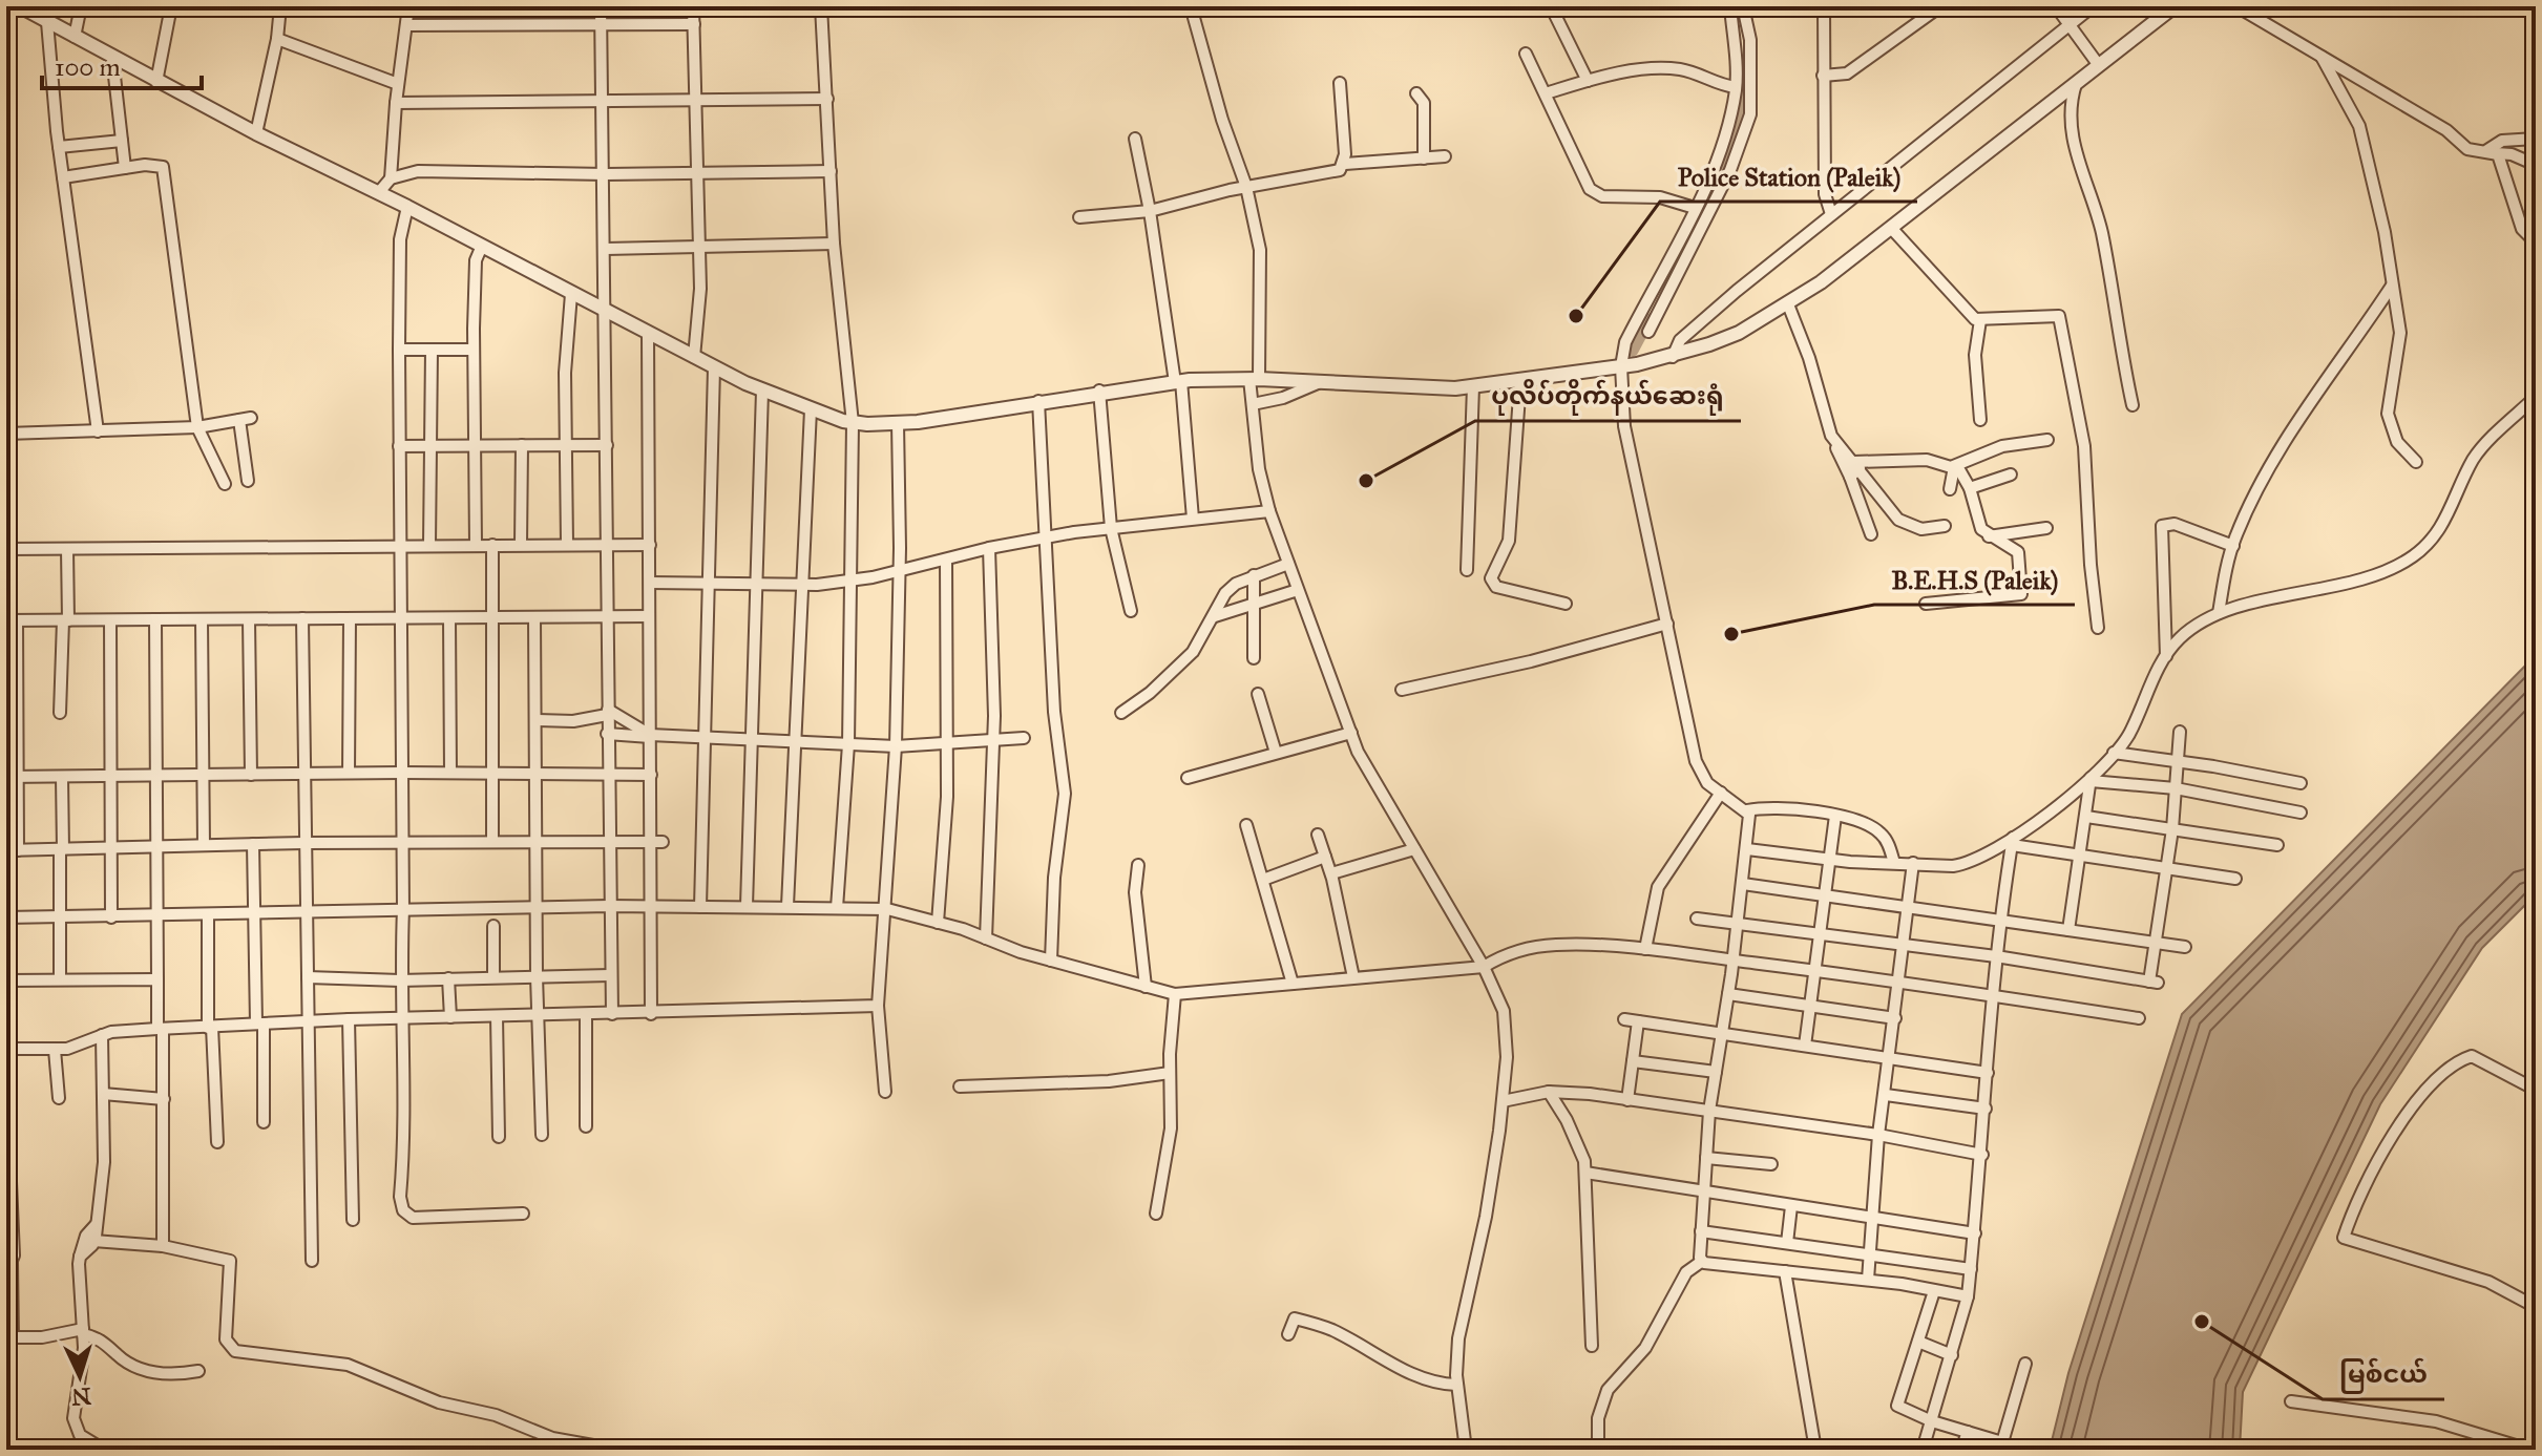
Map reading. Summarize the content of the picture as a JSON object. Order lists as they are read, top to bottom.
{
  "places": [
    "Police Station (Paleik)",
    "ပုလိပ်တိုက်နယ်ဆေးရုံ",
    "B.E.H.S (Paleik)",
    "မြစ်ငယ်"
  ],
  "scale_bar": "100 m",
  "north": "bottom"
}
